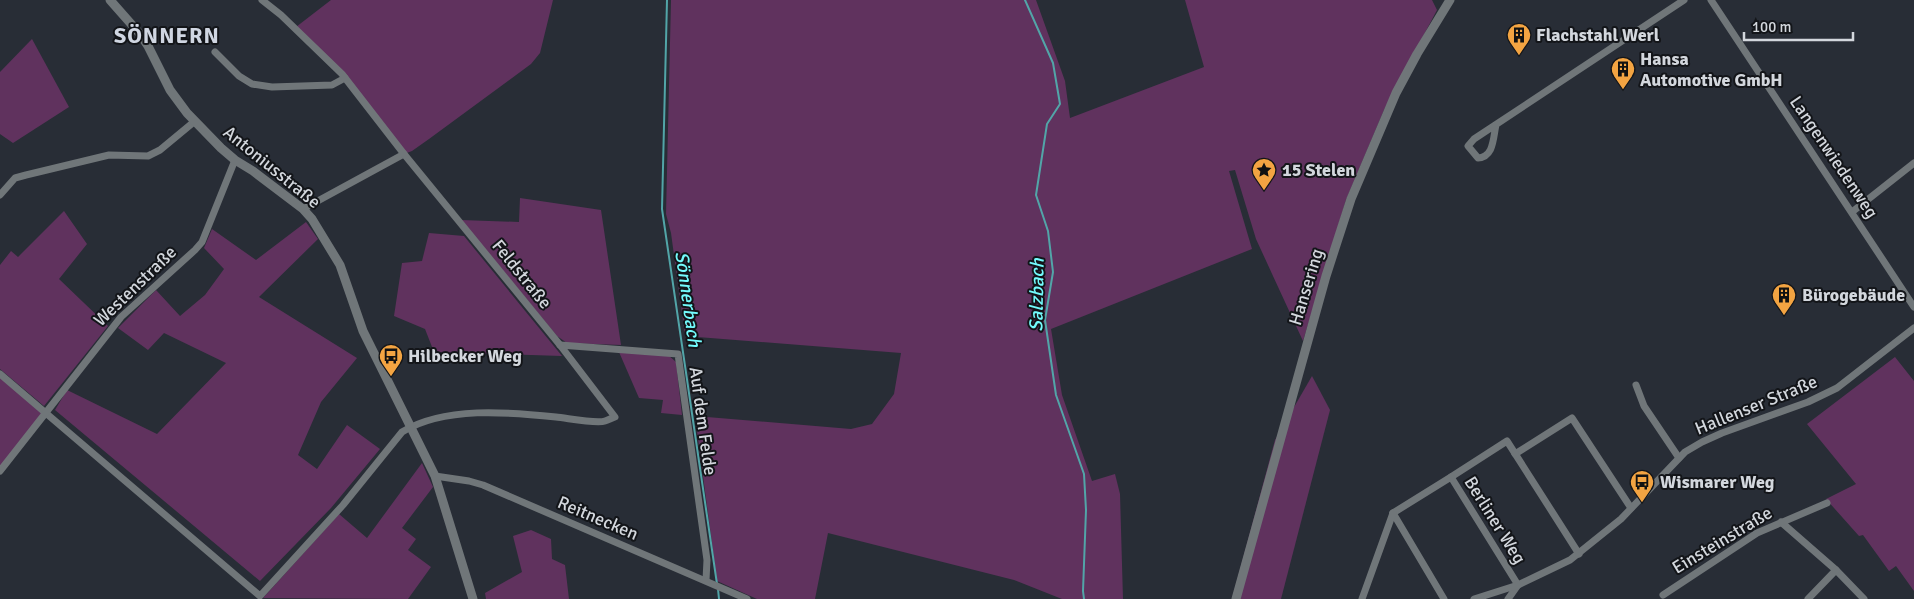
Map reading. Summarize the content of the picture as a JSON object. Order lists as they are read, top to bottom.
{
  "streets": {
    "street": [
      "Langenwiedenweg",
      "Antoniusstraße",
      "Feldstraße",
      "Westenstraße",
      "Hansering",
      "Hallenser Straße",
      "Auf dem Felde",
      "Reitnecken",
      "Berliner Weg",
      "Einsteinstraße"
    ]
  },
  "crossings": [
    ["Antoniusstraße", "Feldstraße"],
    ["Antoniusstraße", "Westenstraße"],
    ["Antoniusstraße", "Reitnecken"],
    ["Feldstraße", "Auf dem Felde"],
    ["Hallenser Straße", "Berliner Weg"],
    ["Auf dem Felde", "Reitnecken"]
  ],
  "districts": ["SÖNNERN"],
  "water": ["Salzbach", "Sönnerbach"],
  "places": {
    "building": ["Flachstahl Werl", "Hansa Automotive GmbH", "Bürogebäude"],
    "place": ["15 Stelen"],
    "bus stop": ["Hilbecker Weg", "Wismarer Weg"]
  },
  "scale_bar": "100 m"
}
